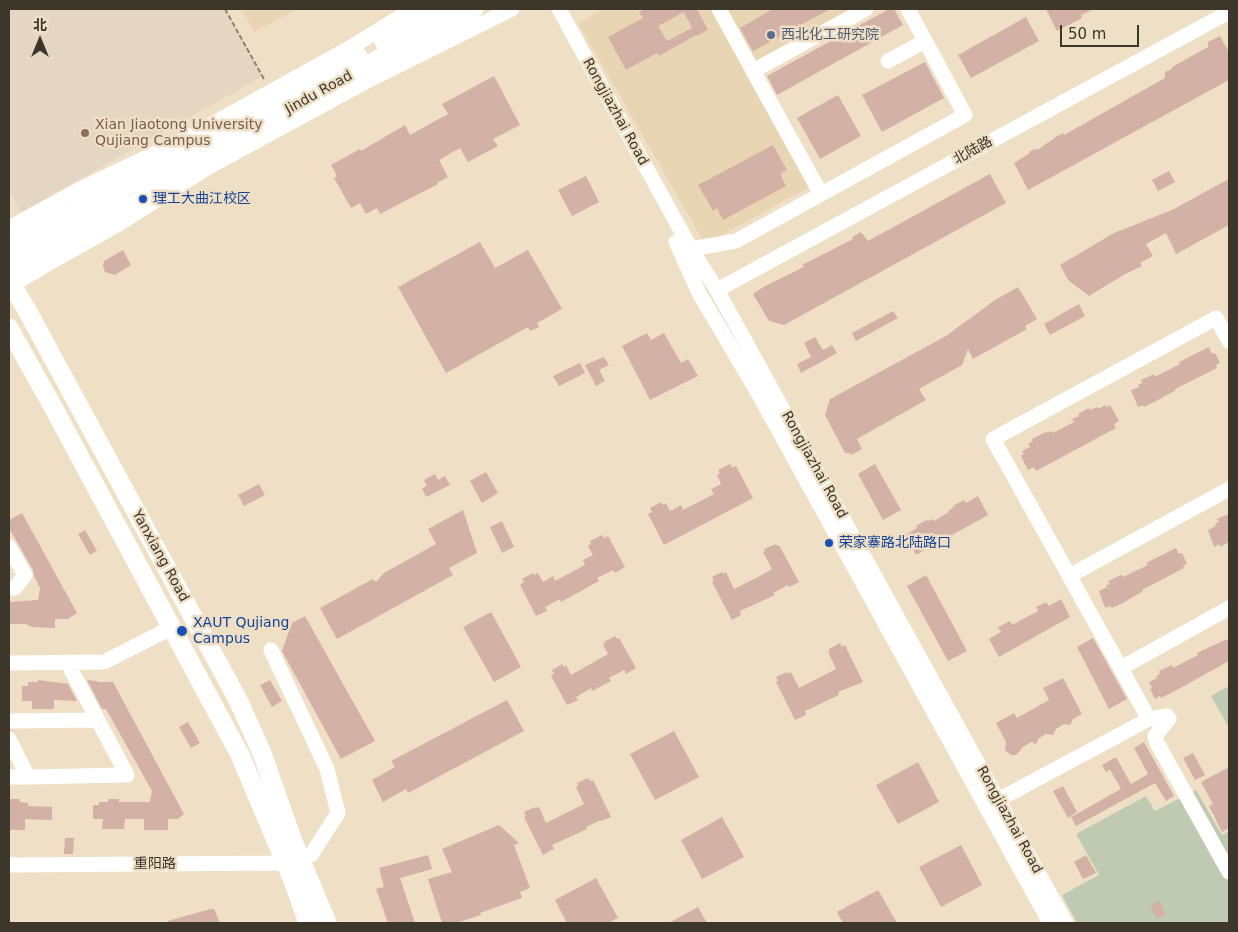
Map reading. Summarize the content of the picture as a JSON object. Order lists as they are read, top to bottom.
{
  "streets": {
    "main road": ["Jindu Road", "Yanxiang Road"],
    "street": ["Rongjiazhai Road", "北陆路", "重阳路"]
  },
  "crossings": [
    ["Jindu Road", "Yanxiang Road"],
    ["Rongjiazhai Road", "北陆路"],
    ["Yanxiang Road", "重阳路"]
  ],
  "places": [
    "西北化工研究院",
    "Xian Jiaotong University Qujiang Campus",
    "理工大曲江校区",
    "荣家寨路北陆路口",
    "XAUT Qujiang Campus"
  ],
  "scale_bar": "50 m",
  "north": "top"
}
